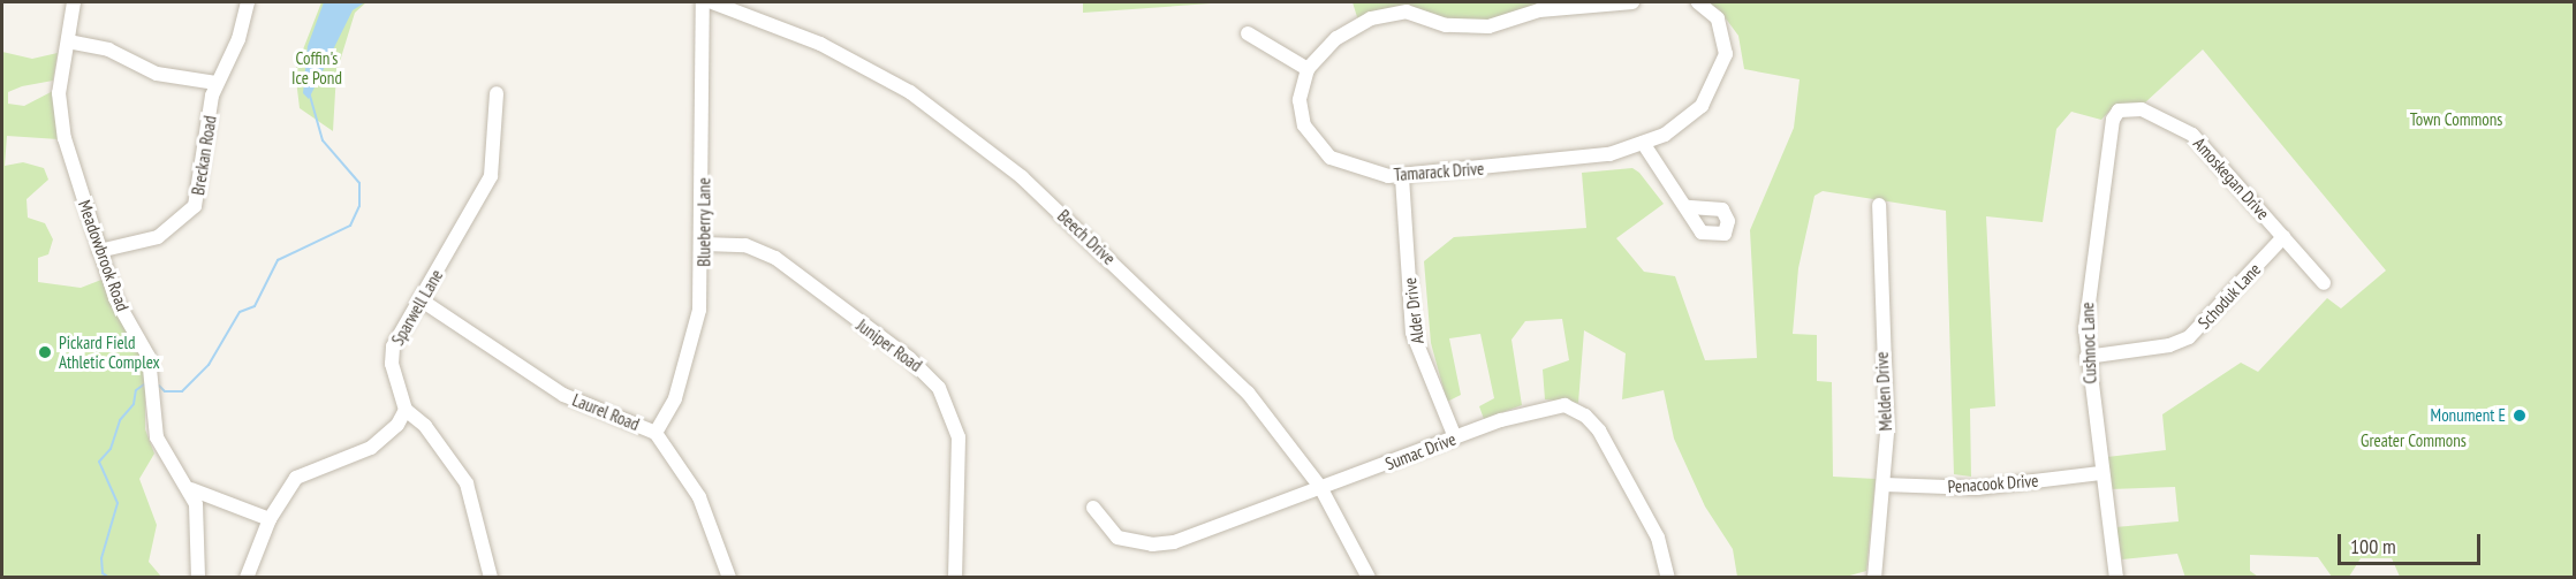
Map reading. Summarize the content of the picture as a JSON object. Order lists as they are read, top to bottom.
{
  "streets": {
    "street": [
      "Breckan Road",
      "Tamarack Drive",
      "Amoskegan Drive",
      "Blueberry Lane",
      "Beech Drive",
      "Meadowbrook Road",
      "Schoduk Lane",
      "Sparwell Lane",
      "Alder Drive",
      "Cushnoc Lane",
      "Juniper Road",
      "Melden Drive",
      "Laurel Road",
      "Sumac Drive",
      "Penacook Drive"
    ]
  },
  "crossings": [
    ["Breckan Road", "Meadowbrook Road"],
    ["Tamarack Drive", "Alder Drive"],
    ["Amoskegan Drive", "Schoduk Lane"],
    ["Amoskegan Drive", "Cushnoc Lane"],
    ["Blueberry Lane", "Juniper Road"],
    ["Blueberry Lane", "Laurel Road"],
    ["Beech Drive", "Sumac Drive"],
    ["Schoduk Lane", "Cushnoc Lane"],
    ["Sparwell Lane", "Laurel Road"],
    ["Alder Drive", "Sumac Drive"],
    ["Cushnoc Lane", "Penacook Drive"],
    ["Melden Drive", "Penacook Drive"]
  ],
  "parks": ["Coffin's Ice Pond", "Town Commons", "Greater Commons"],
  "places": ["Pickard Field Athletic Complex", "Monument E"],
  "scale_bar": "100 m"
}
